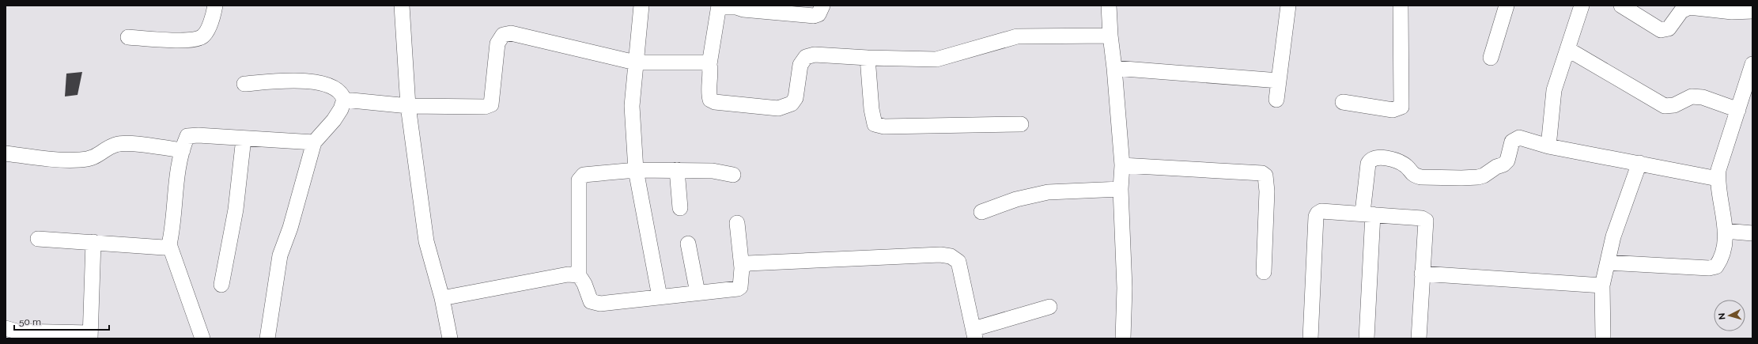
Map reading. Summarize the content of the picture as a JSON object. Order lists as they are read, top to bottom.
{
  "scale_bar": "50 m",
  "north": "left"
}
